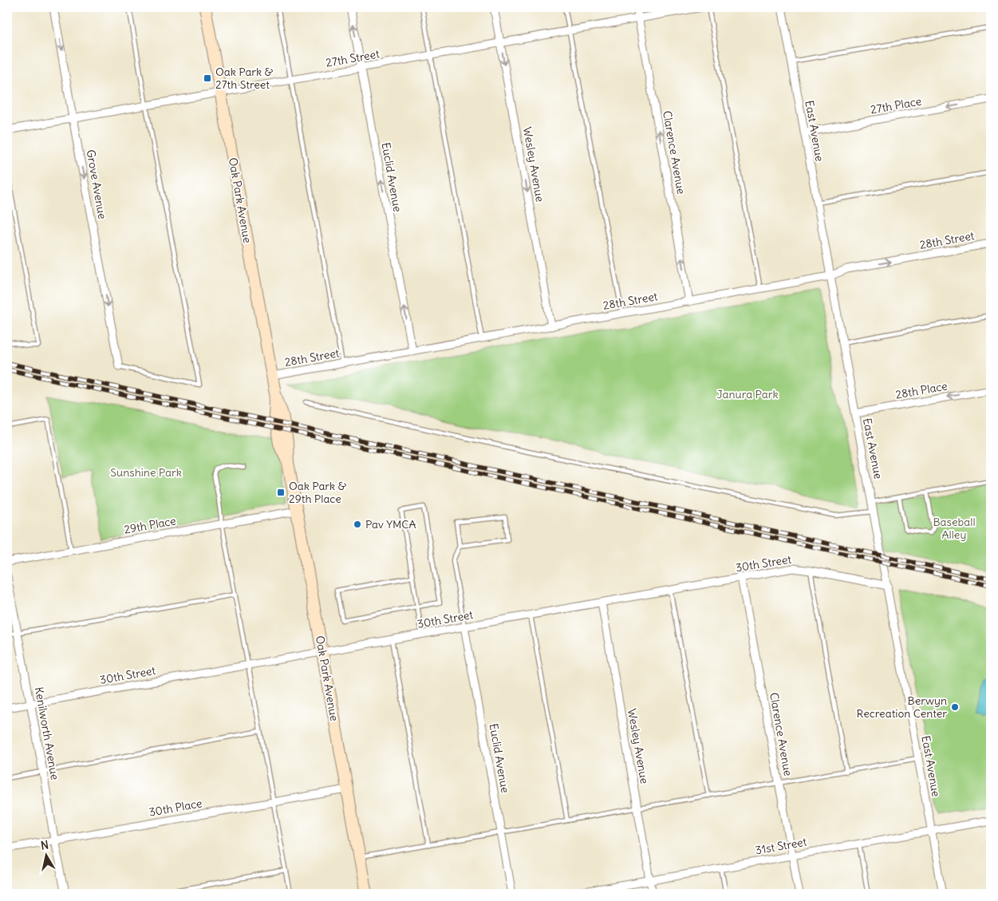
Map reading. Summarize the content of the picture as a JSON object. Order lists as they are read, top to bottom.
{
  "streets": {
    "street": [
      "27th Street",
      "27th Place",
      "East Avenue",
      "Clarence Avenue",
      "Wesley Avenue",
      "Euclid Avenue",
      "Grove Avenue",
      "Oak Park Avenue",
      "28th Street",
      "28th Place",
      "29th Place",
      "30th Street",
      "Kenilworth Avenue",
      "30th Place",
      "31st Street"
    ]
  },
  "crossings": [
    ["27th Street", "Clarence Avenue"],
    ["27th Street", "Wesley Avenue"],
    ["27th Street", "Euclid Avenue"],
    ["27th Street", "Grove Avenue"],
    ["27th Street", "Oak Park Avenue"],
    ["27th Place", "East Avenue"],
    ["East Avenue", "28th Street"],
    ["East Avenue", "28th Place"],
    ["East Avenue", "30th Street"],
    ["East Avenue", "31st Street"],
    ["Clarence Avenue", "28th Street"],
    ["Clarence Avenue", "30th Street"],
    ["Clarence Avenue", "31st Street"],
    ["Wesley Avenue", "28th Street"],
    ["Wesley Avenue", "30th Street"],
    ["Wesley Avenue", "31st Street"],
    ["Euclid Avenue", "28th Street"],
    ["Euclid Avenue", "30th Street"],
    ["Oak Park Avenue", "28th Street"],
    ["Oak Park Avenue", "29th Place"],
    ["Oak Park Avenue", "30th Street"],
    ["Oak Park Avenue", "30th Place"],
    ["30th Street", "Kenilworth Avenue"],
    ["Kenilworth Avenue", "30th Place"]
  ],
  "one_way": [
    "27th Place",
    "Clarence Avenue",
    "Wesley Avenue",
    "Euclid Avenue",
    "Grove Avenue",
    "28th Place"
  ],
  "parks": ["Janura Park", "Sunshine Park", "Baseball Alley"],
  "places": {
    "transit": ["Oak Park & 27th Street", "Oak Park & 29th Place"],
    "other": ["Pav YMCA", "Berwyn Recreation Center"]
  },
  "north": "top"
}
